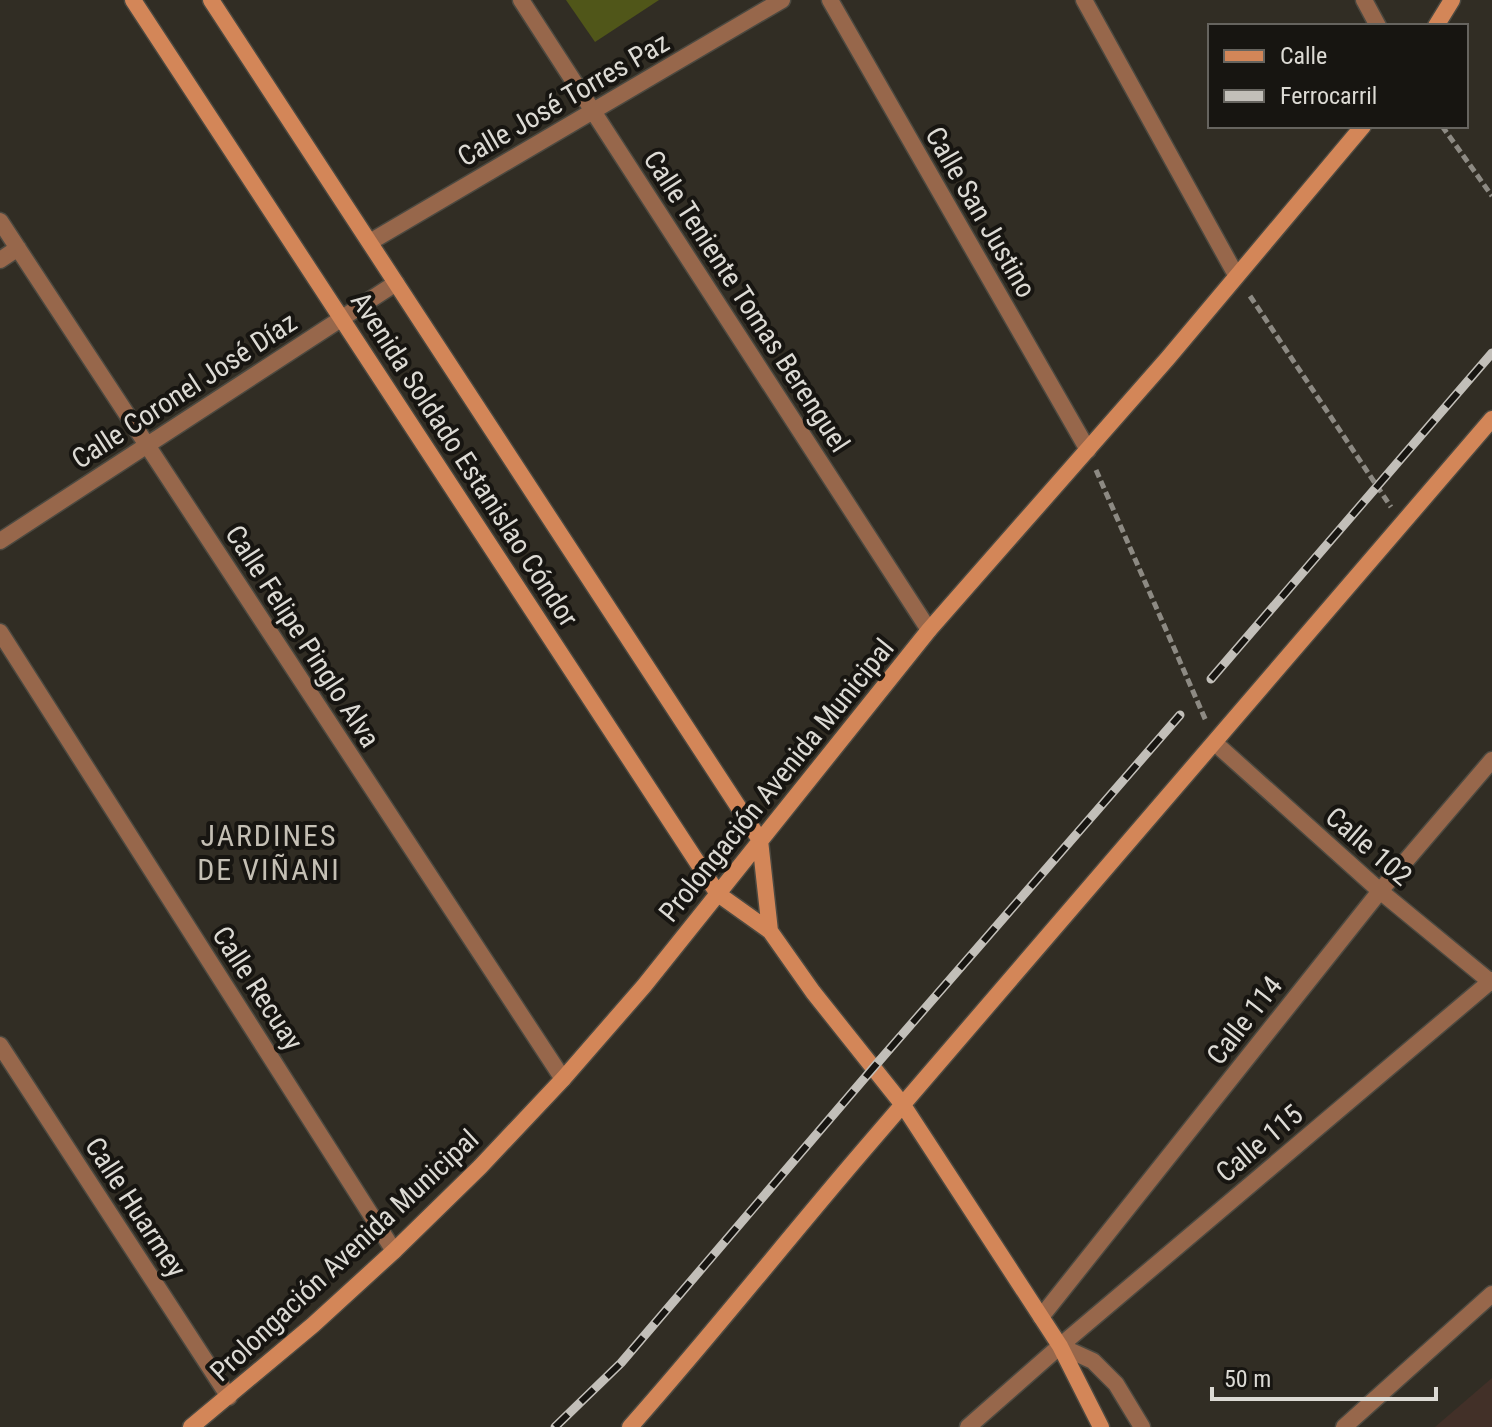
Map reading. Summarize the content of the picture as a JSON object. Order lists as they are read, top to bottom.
{
  "streets": {
    "street": [
      "Calle José Torres Paz",
      "Calle San Justino",
      "Calle Teniente Tomas Berenguel",
      "Calle Coronel José Díaz",
      "Avenida Soldado Estanislao Cóndor",
      "Calle Felipe Pinglo Alva",
      "Prolongación Avenida Municipal",
      "Calle 102",
      "Calle Recuay",
      "Calle 114",
      "Calle 115",
      "Calle Huarmey"
    ]
  },
  "crossings": [
    ["Calle José Torres Paz", "Calle Teniente Tomas Berenguel"],
    ["Calle José Torres Paz", "Avenida Soldado Estanislao Cóndor"],
    ["Calle San Justino", "Prolongación Avenida Municipal"],
    ["Calle Teniente Tomas Berenguel", "Prolongación Avenida Municipal"],
    ["Calle Coronel José Díaz", "Avenida Soldado Estanislao Cóndor"],
    ["Calle Coronel José Díaz", "Calle Felipe Pinglo Alva"],
    ["Avenida Soldado Estanislao Cóndor", "Prolongación Avenida Municipal"],
    ["Avenida Soldado Estanislao Cóndor", "Calle 114"],
    ["Avenida Soldado Estanislao Cóndor", "Calle 115"],
    ["Calle Felipe Pinglo Alva", "Prolongación Avenida Municipal"],
    ["Prolongación Avenida Municipal", "Calle Recuay"],
    ["Prolongación Avenida Municipal", "Calle Huarmey"],
    ["Calle 102", "Calle 114"],
    ["Calle 102", "Calle 115"]
  ],
  "districts": ["JARDINES DE VIÑANI"],
  "legend": ["Calle", "Ferrocarril"],
  "scale_bar": "50 m"
}
